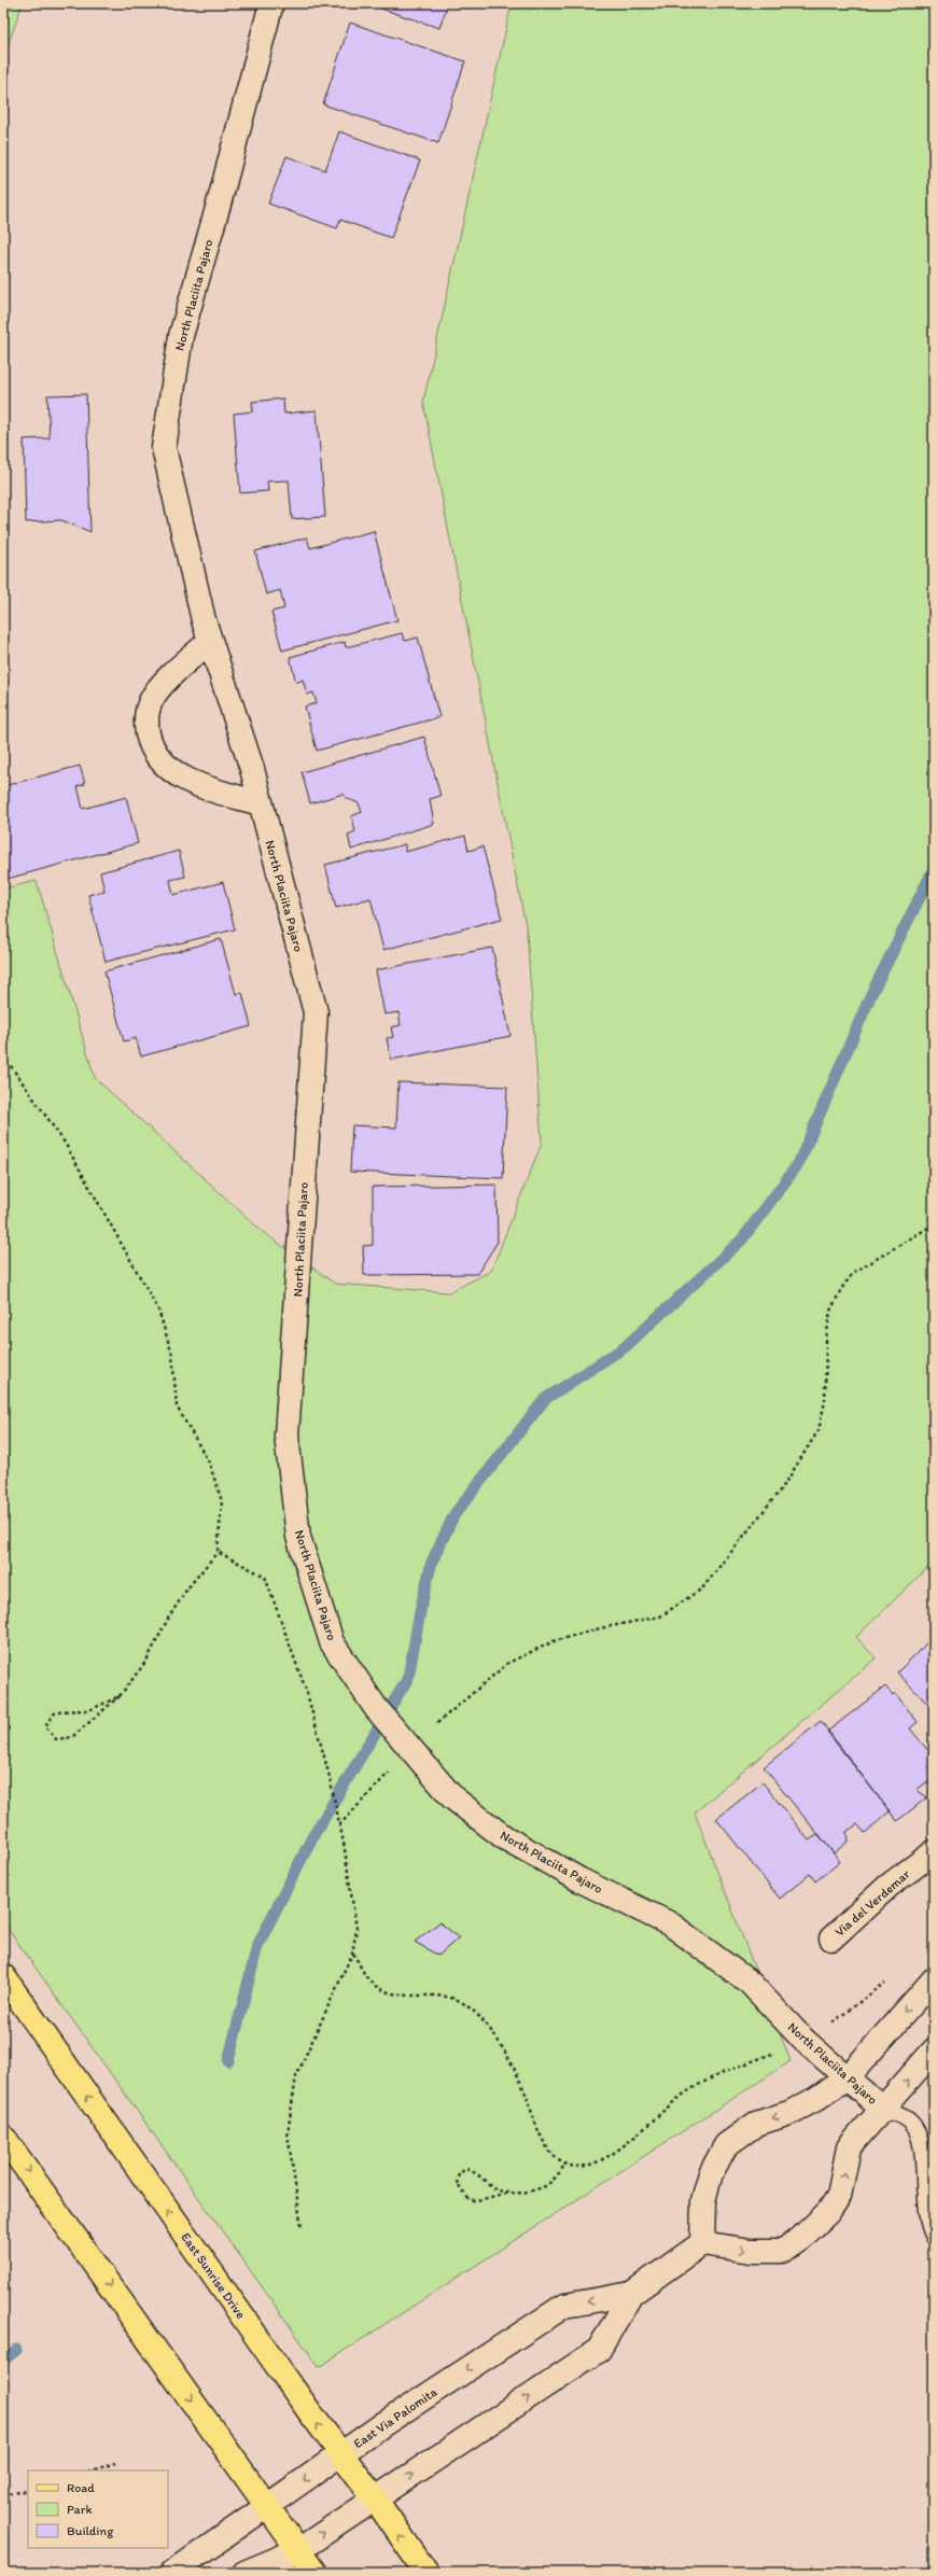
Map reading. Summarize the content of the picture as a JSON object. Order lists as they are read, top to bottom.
{
  "streets": {
    "main road": ["East Sunrise Drive"],
    "street": ["North Placiita Pajaro", "Via del Verdemar", "East Via Palomita"]
  },
  "crossings": [
    ["East Sunrise Drive", "East Via Palomita"]
  ],
  "legend": ["Road", "Park", "Building"]
}
